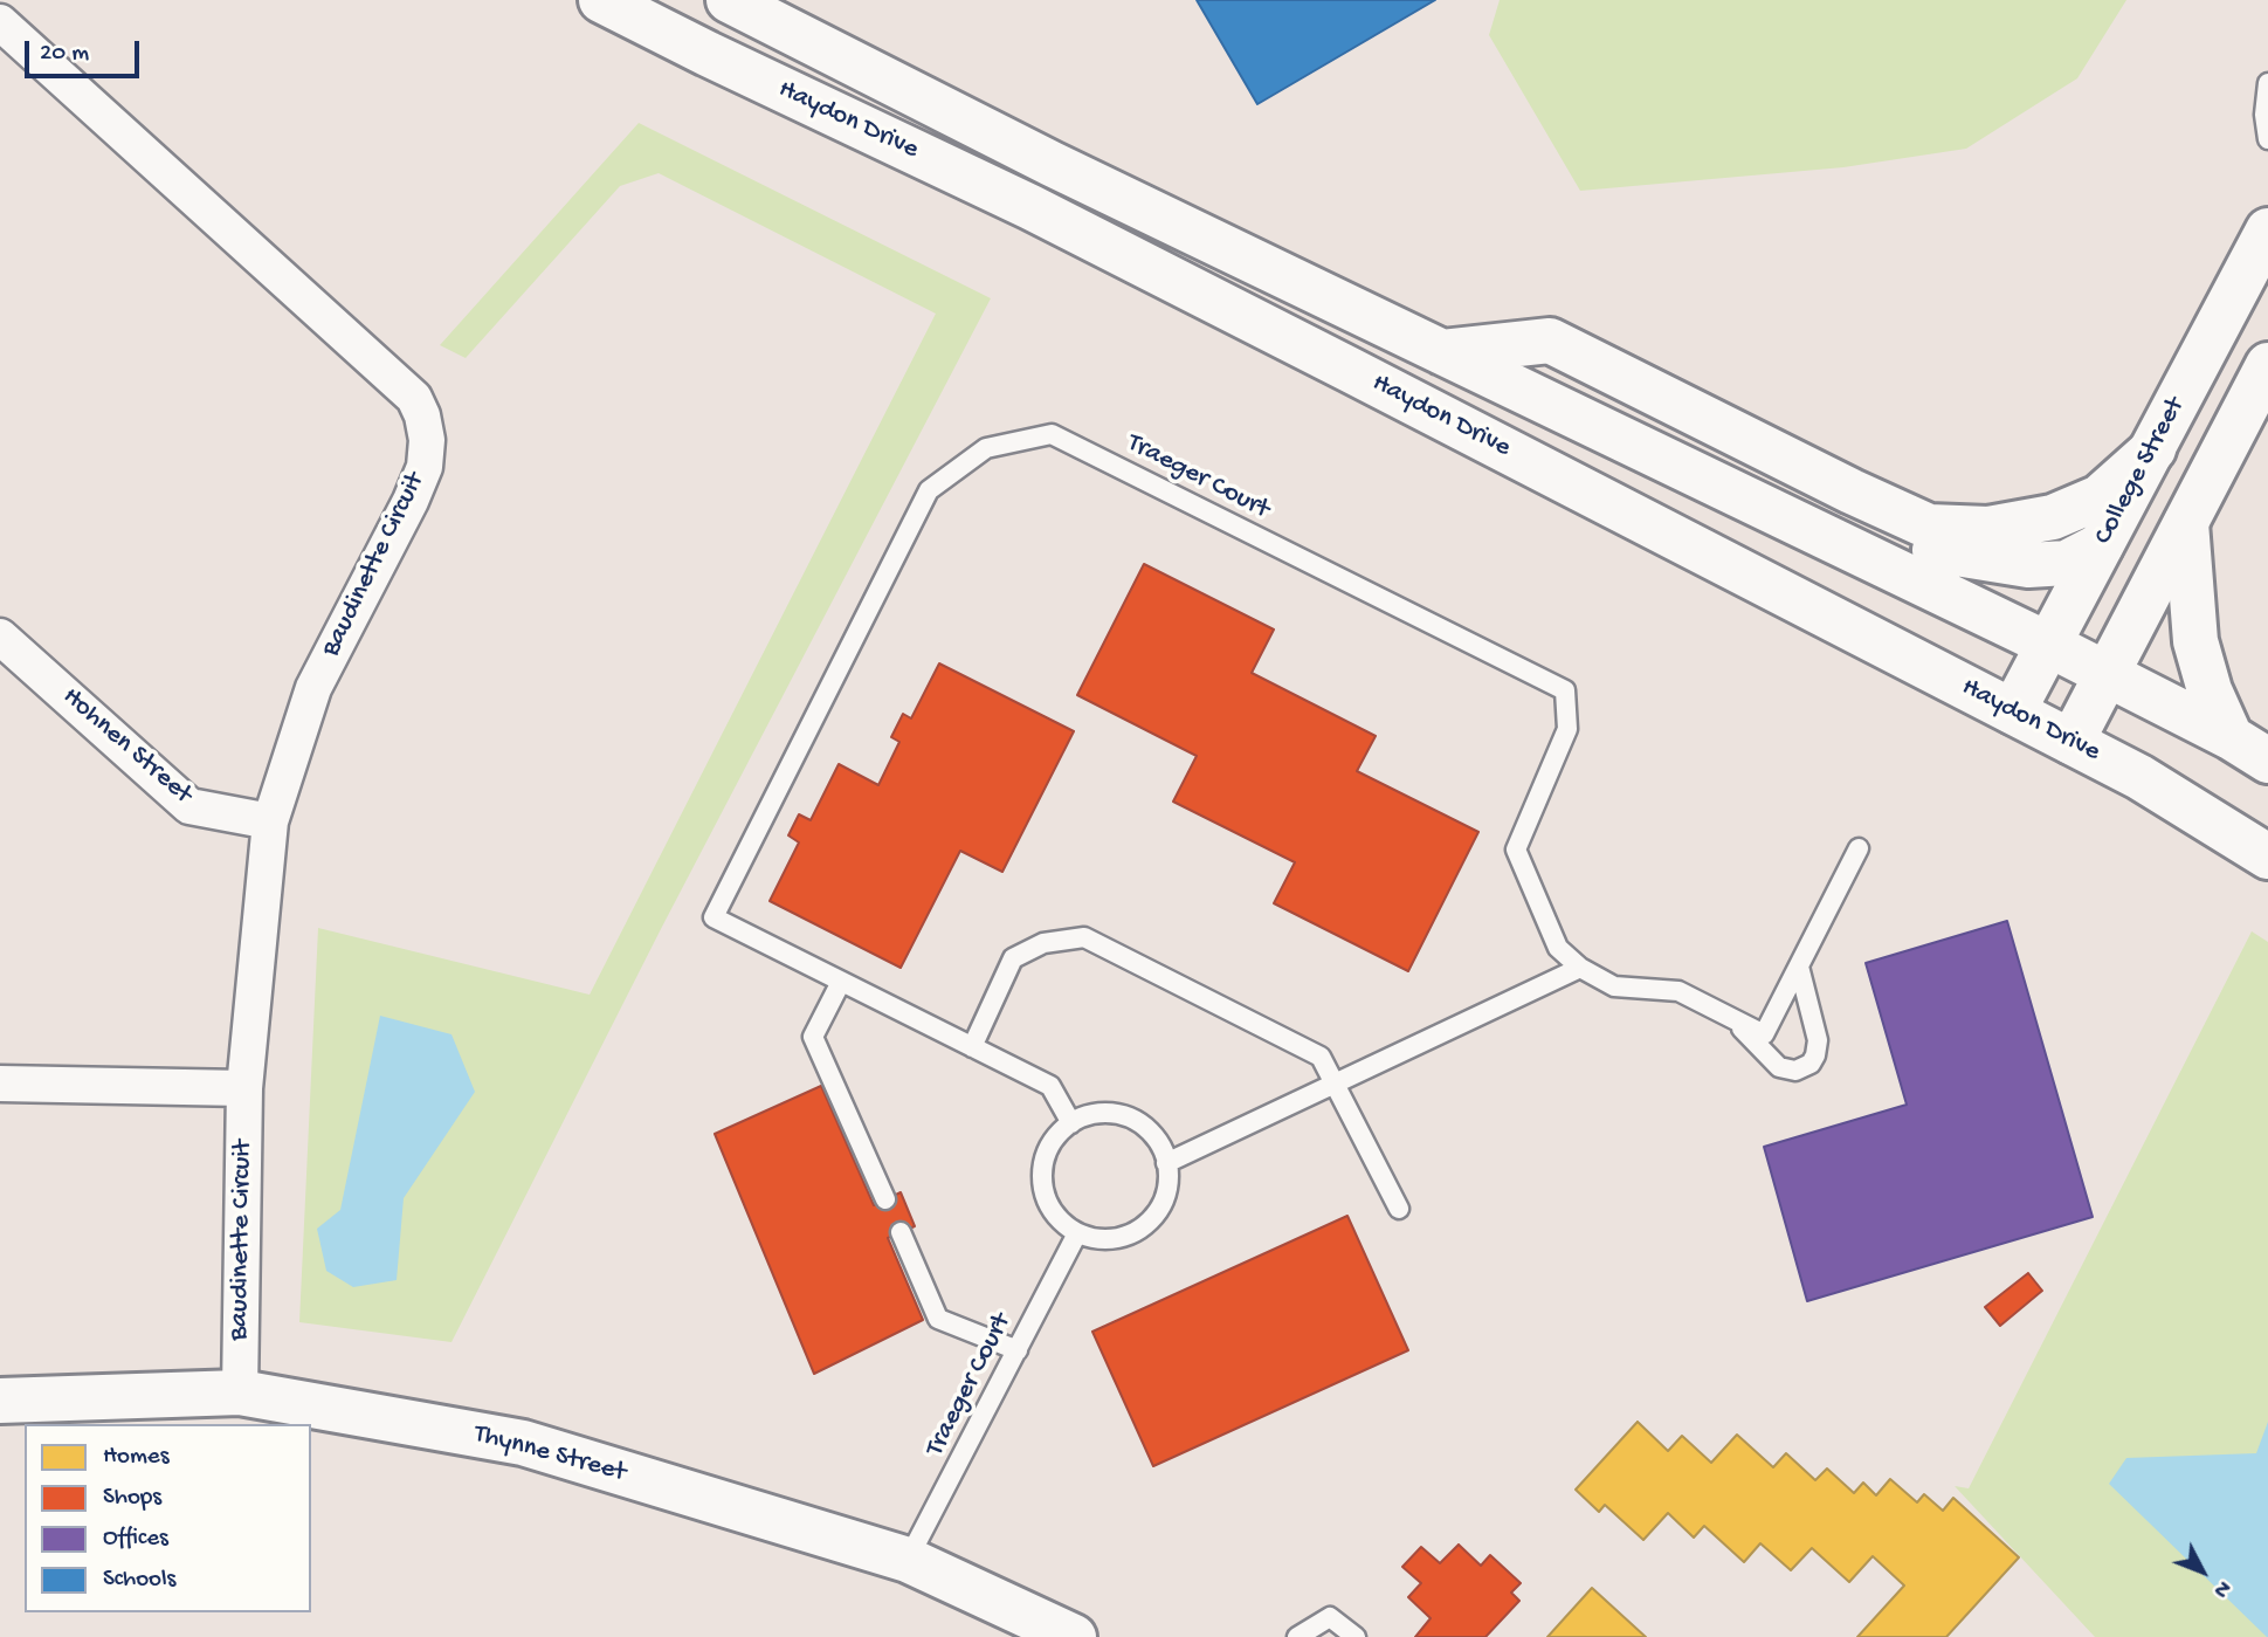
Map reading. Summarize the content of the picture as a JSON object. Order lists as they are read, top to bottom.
{
  "streets": {
    "main road": ["Haydon Drive", "College Street", "Thynne Street"],
    "street": ["Baudinette Circuit", "Hohnen Street"],
    "lane": ["Traeger Court"]
  },
  "crossings": [
    ["Haydon Drive", "College Street"],
    ["Traeger Court", "Thynne Street"],
    ["Baudinette Circuit", "Hohnen Street"],
    ["Baudinette Circuit", "Thynne Street"]
  ],
  "legend": [
    "Homes",
    "Shops",
    "Offices",
    "Schools"
  ],
  "scale_bar": "20 m",
  "north": "bottom right"
}
